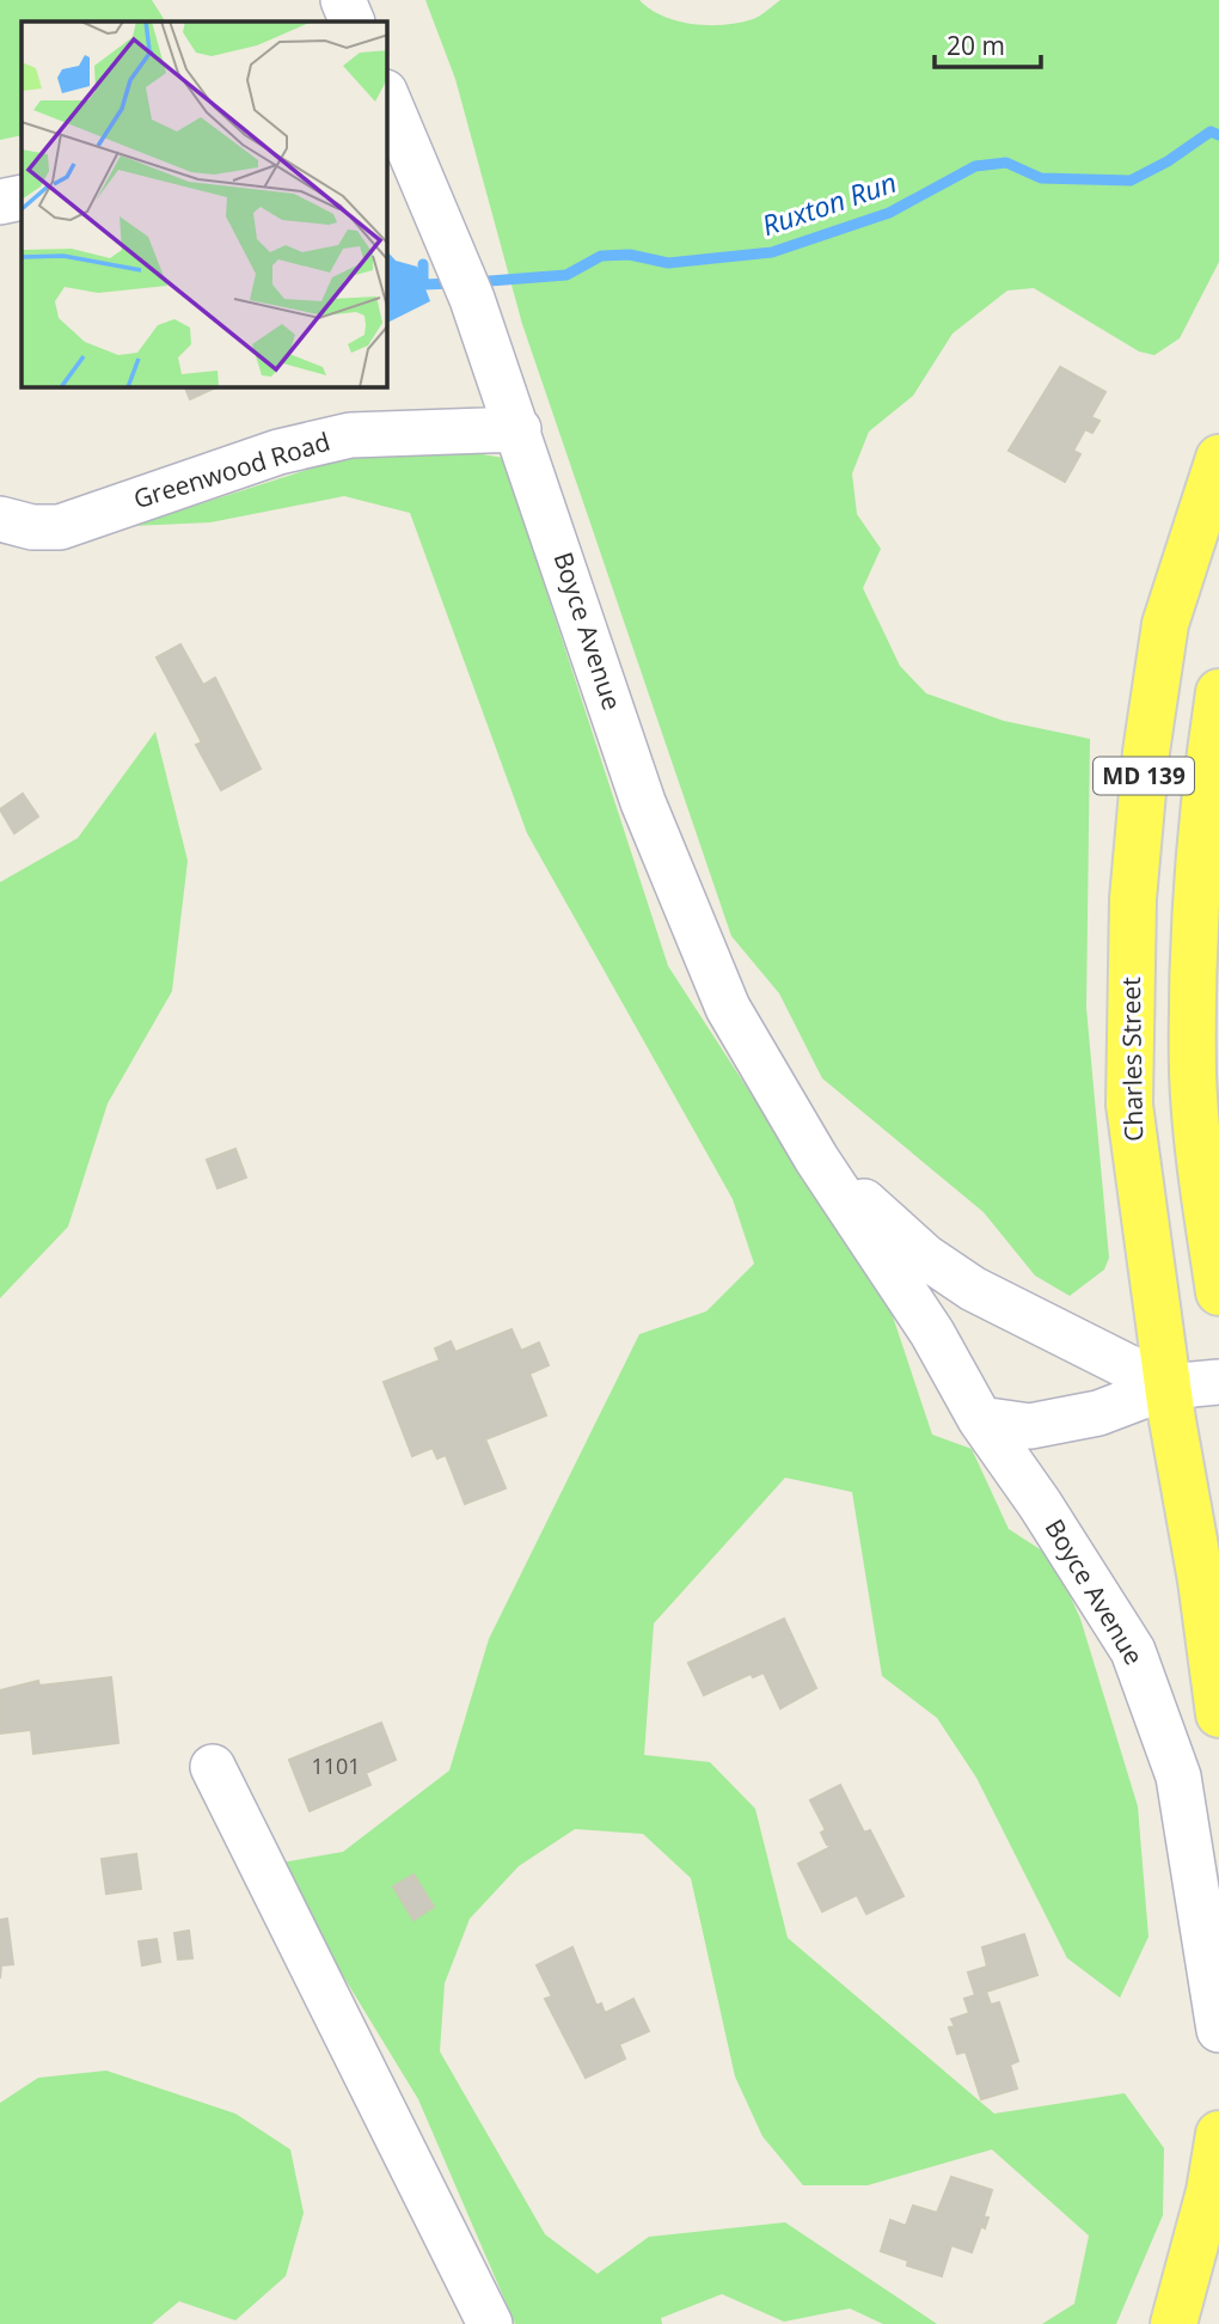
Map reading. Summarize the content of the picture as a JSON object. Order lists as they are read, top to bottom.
{
  "streets": {
    "main road": ["MD 139", "Charles Street"],
    "street": ["Greenwood Road", "Boyce Avenue"]
  },
  "crossings": [
    ["Greenwood Road", "Boyce Avenue"],
    ["Boyce Avenue", "Charles Street"]
  ],
  "water": ["Ruxton Run"],
  "house_numbers": ["1101"],
  "scale_bar": "20 m"
}
